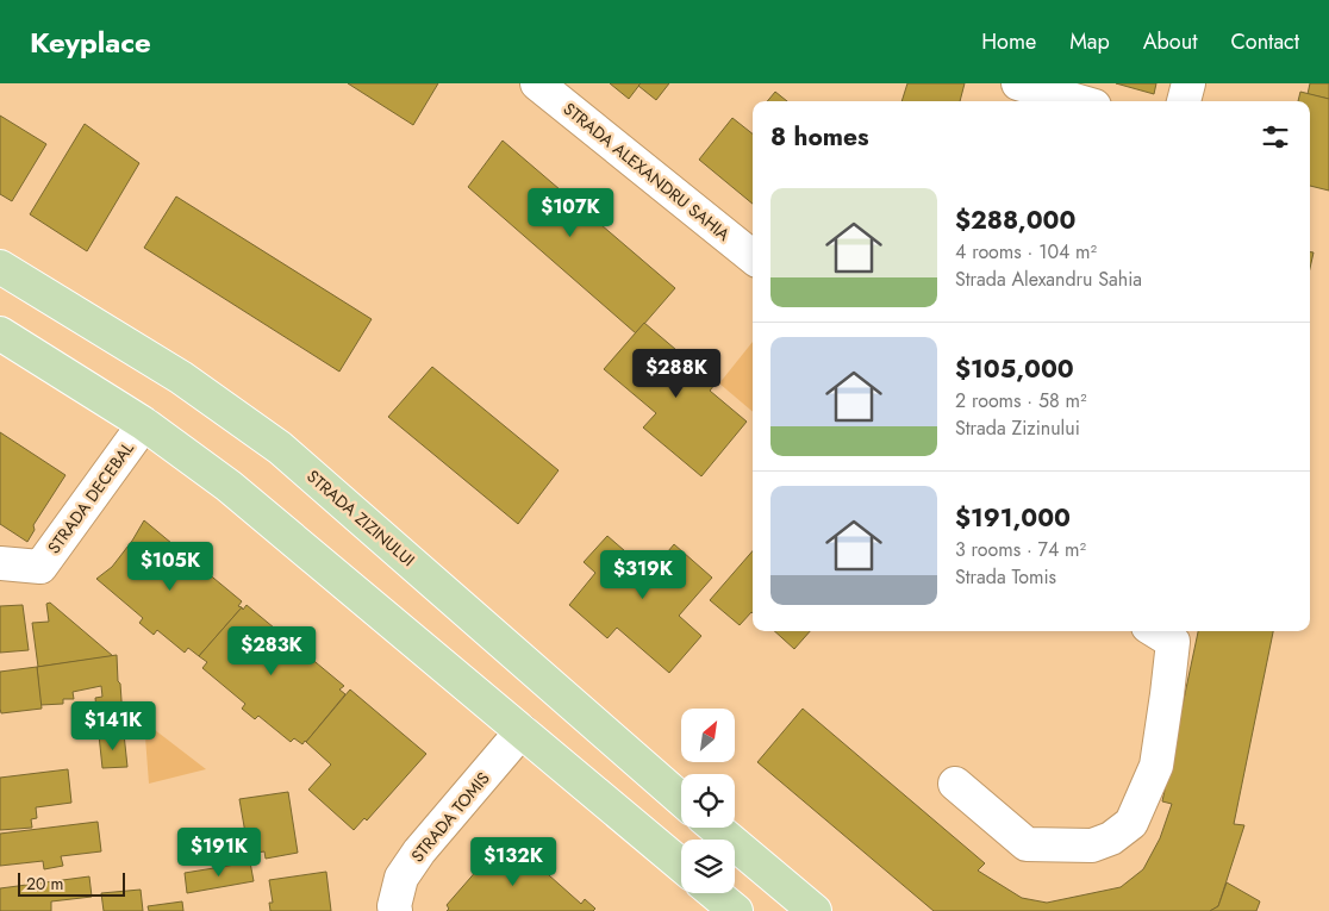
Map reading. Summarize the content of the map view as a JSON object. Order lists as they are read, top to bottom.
{
  "streets": {
    "main road": ["STRADA ZIZINULUI"],
    "street": ["STRADA ALEXANDRU SAHIA", "STRADA DECEBAL", "STRADA TOMIS"]
  },
  "scale_bar": "20 m",
  "north": "top right",
  "page": {
    "header": "Keyplace",
    "nav": [
      "Home",
      "Map",
      "About",
      "Contact"
    ],
    "heading": "8 homes",
    "list": [
      {
        "name": "$288,000",
        "note": "4 rooms · 104 m² · Strada Alexandru Sahia"
      },
      {
        "name": "$105,000",
        "note": "2 rooms · 58 m² · Strada Zizinului"
      },
      {
        "name": "$191,000",
        "note": "3 rooms · 74 m² · Strada Tomis"
      }
    ],
    "price": [
      "$107K",
      "$288K",
      "$105K",
      "$319K",
      "$283K",
      "$141K",
      "$191K",
      "$132K"
    ],
    "scale": "20 m"
  }
}
